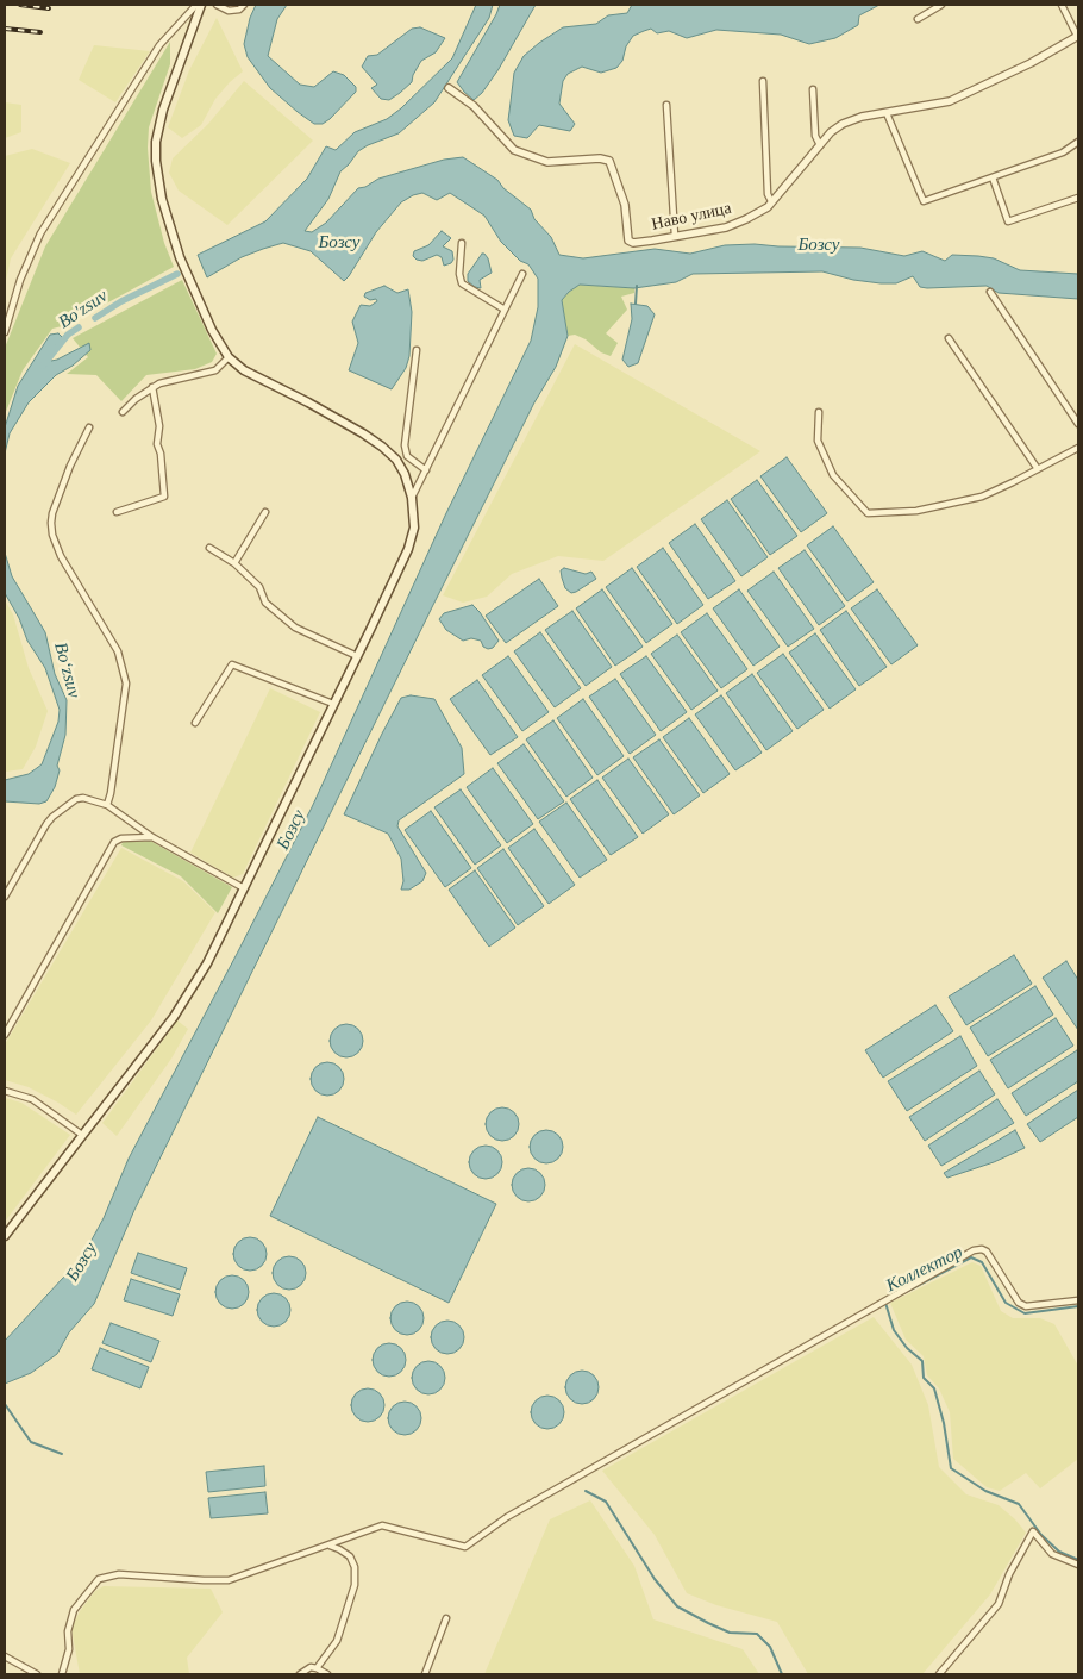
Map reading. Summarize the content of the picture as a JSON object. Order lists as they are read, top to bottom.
{
  "streets": {
    "street": ["Наво улица"]
  },
  "water": [
    "Бозсу",
    "Bo'zsuv",
    "Boʻzsuv",
    "Коллектор"
  ]
}
